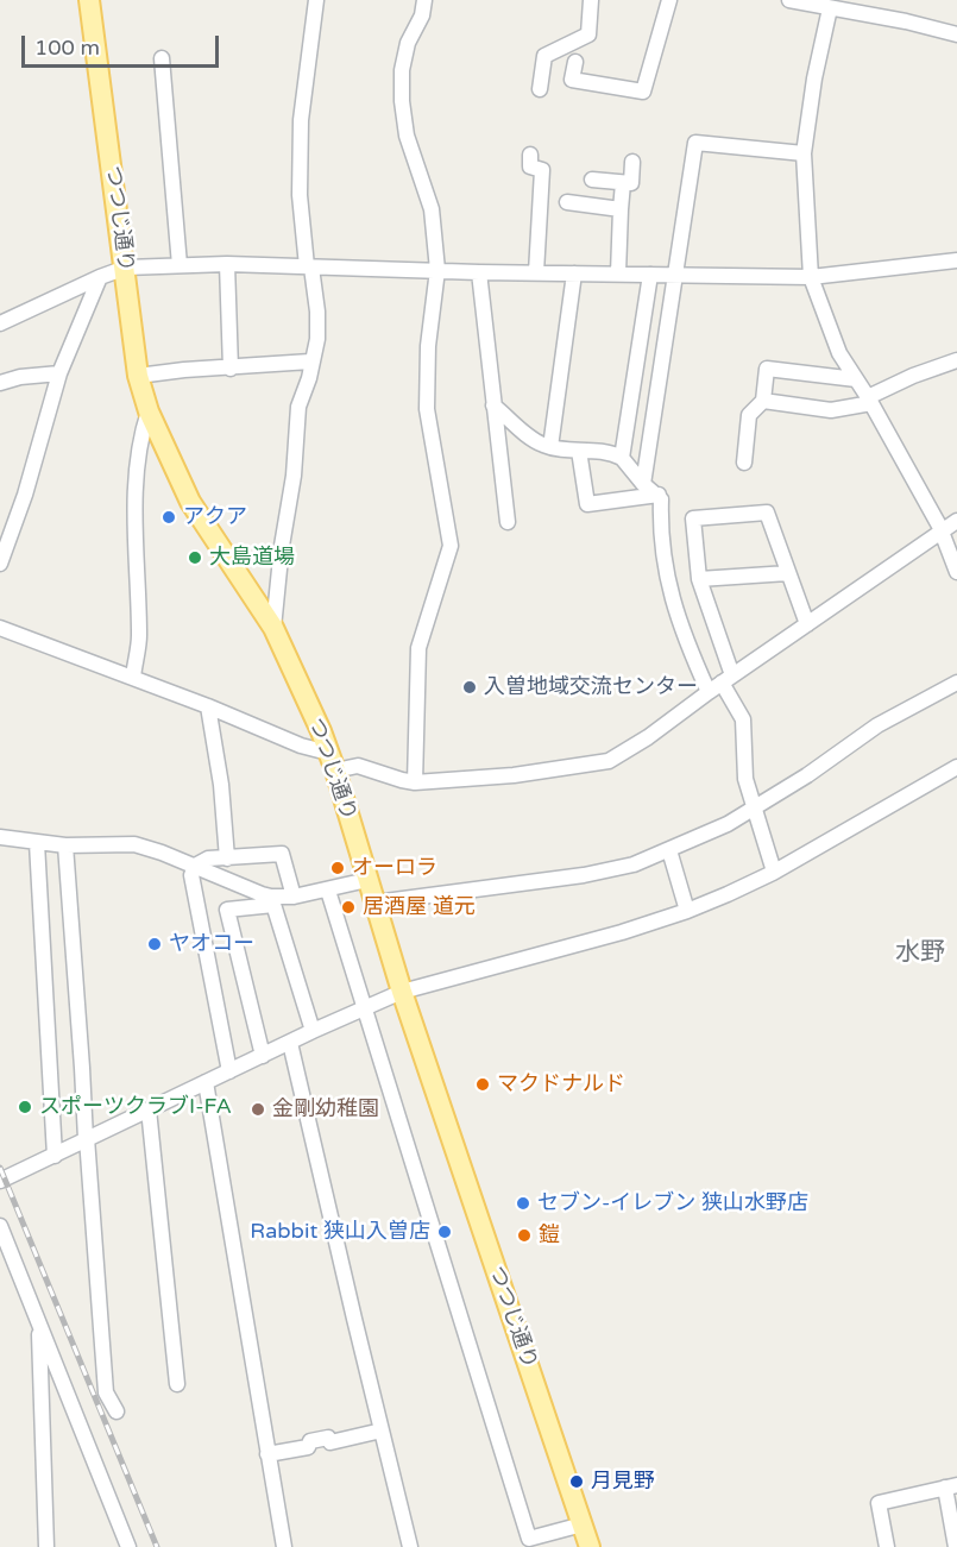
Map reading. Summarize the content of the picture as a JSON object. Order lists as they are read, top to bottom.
{
  "streets": {
    "main road": ["つつじ通り"]
  },
  "districts": ["水野"],
  "places": [
    "アクア",
    "大島道場",
    "入曽地域交流センター",
    "オーロラ",
    "居酒屋 道元",
    "ヤオコー",
    "マクドナルド",
    "スポーツクラブI-FA",
    "金剛幼稚園",
    "セブン-イレブン 狭山水野店",
    "Rabbit 狭山入曽店",
    "鎧",
    "月見野"
  ],
  "scale_bar": "100 m"
}
